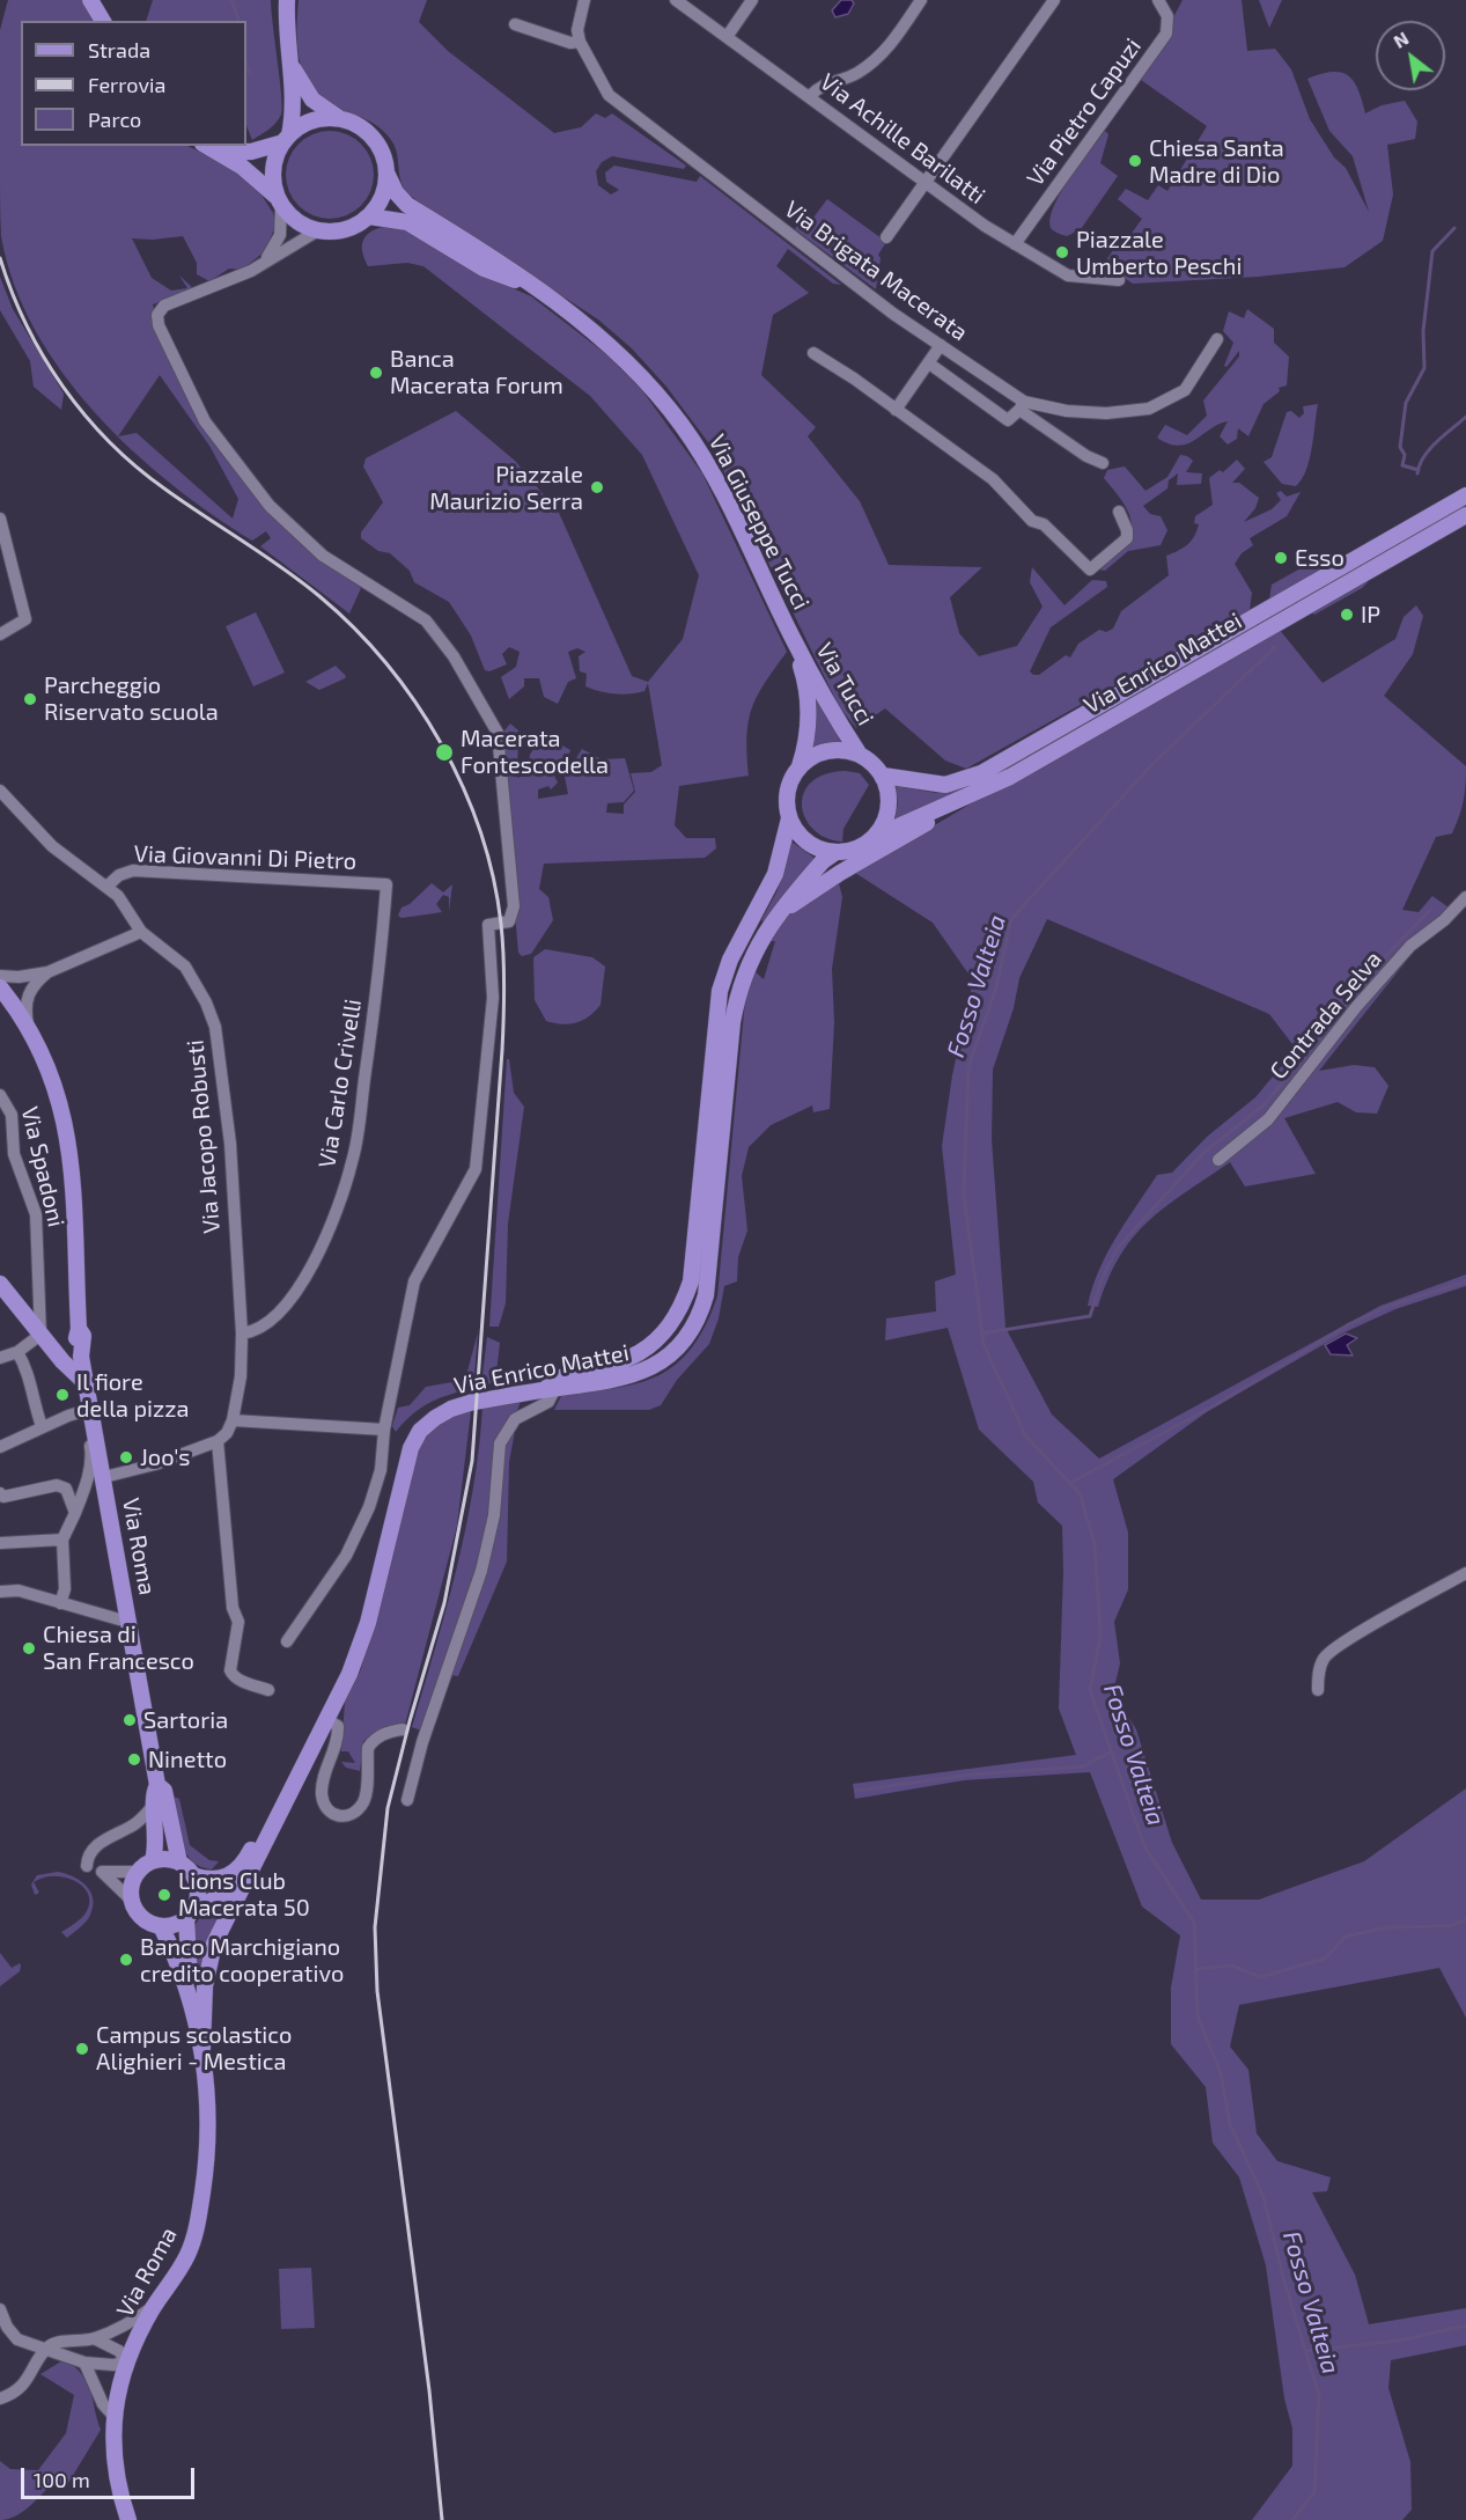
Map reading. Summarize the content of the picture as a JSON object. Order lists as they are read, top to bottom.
{
  "streets": {
    "main road": [
      "Via Giuseppe Tucci",
      "Via Enrico Mattei",
      "Via Tucci",
      "Via Roma"
    ],
    "street": [
      "Via Pietro Capuzi",
      "Via Achille Barilatti",
      "Via Brigata Macerata",
      "Via Giovanni Di Pietro",
      "Contrada Selva",
      "Via Carlo Crivelli",
      "Via Jacopo Robusti",
      "Via Spadoni"
    ]
  },
  "crossings": [
    ["Via Pietro Capuzi", "Via Achille Barilatti"],
    ["Via Giuseppe Tucci", "Via Tucci"],
    ["Via Enrico Mattei", "Via Tucci"],
    ["Via Enrico Mattei", "Via Roma"],
    ["Via Giovanni Di Pietro", "Via Carlo Crivelli"],
    ["Via Giovanni Di Pietro", "Via Jacopo Robusti"],
    ["Via Carlo Crivelli", "Via Jacopo Robusti"]
  ],
  "water": ["Fosso Valteia"],
  "places": [
    "Chiesa Santa Madre di Dio",
    "Piazzale Umberto Peschi",
    "Banca Macerata Forum",
    "Piazzale Maurizio Serra",
    "Esso",
    "IP",
    "Parcheggio Riservato scuola",
    "Macerata Fontescodella",
    "Il fiore della pizza",
    "Joo's",
    "Chiesa di San Francesco",
    "Sartoria",
    "Ninetto",
    "Lions Club Macerata 50",
    "Banco Marchigiano credito cooperativo",
    "Campus scolastico Alighieri - Mestica"
  ],
  "legend": ["Strada", "Ferrovia", "Parco"],
  "scale_bar": "100 m",
  "north": "top left"
}
